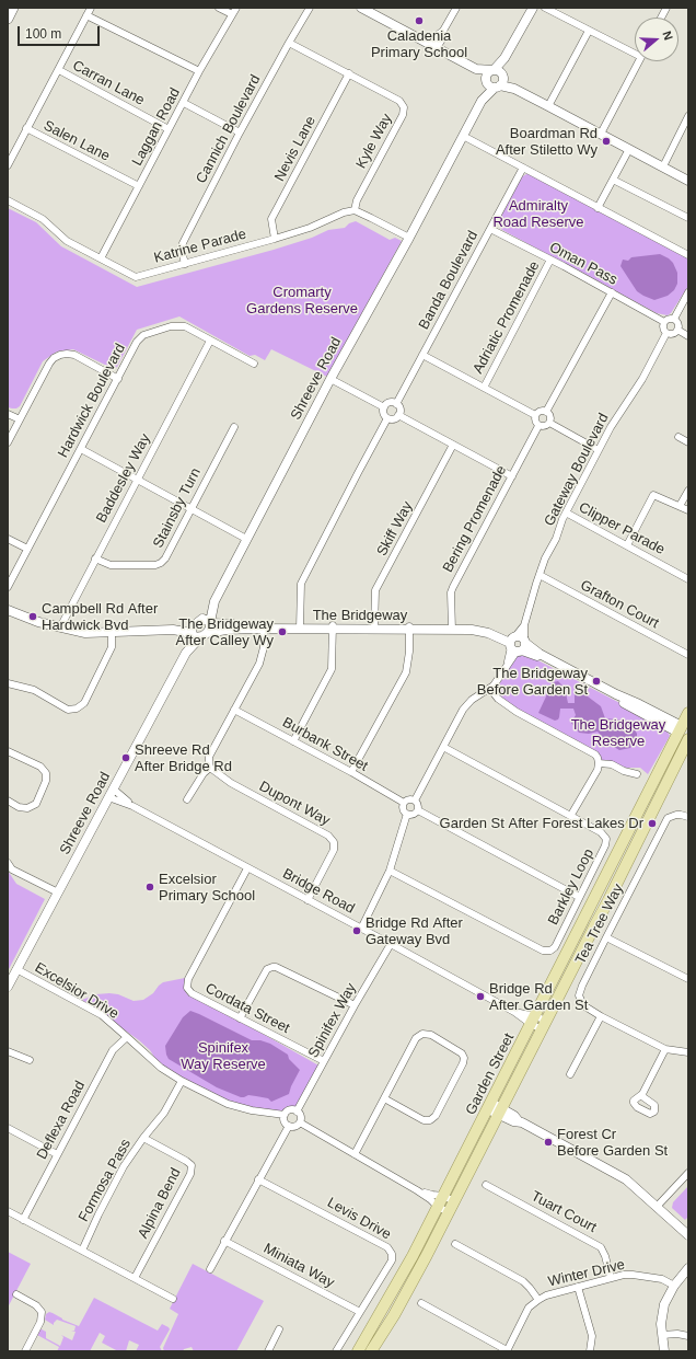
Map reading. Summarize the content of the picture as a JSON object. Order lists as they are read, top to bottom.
{
  "streets": {
    "main road": ["Garden Street"],
    "street": [
      "Carran Lane",
      "Laggan Road",
      "Cannich Boulevard",
      "Salen Lane",
      "Kyle Way",
      "Nevis Lane",
      "Katrine Parade",
      "Oman Pass",
      "Banda Boulevard",
      "Adriatic Promenade",
      "Shreeve Road",
      "Hardwick Boulevard",
      "Gateway Boulevard",
      "Baddesley Way",
      "Stainsby Turn",
      "Bering Promenade",
      "Skiff Way",
      "Clipper Parade",
      "Grafton Court",
      "The Bridgeway",
      "Burbank Street",
      "Dupont Way",
      "Barkley Loop",
      "Bridge Road",
      "Tea Tree Way",
      "Excelsior Drive",
      "Cordata Street",
      "Spinifex Way",
      "Deflexa Road",
      "Formosa Pass",
      "Alpina Bend",
      "Tuart Court",
      "Levis Drive",
      "Miniata Way",
      "Winter Drive"
    ]
  },
  "crossings": [
    ["Carran Lane", "Laggan Road"],
    ["Laggan Road", "Salen Lane"],
    ["Laggan Road", "Katrine Parade"],
    ["Cannich Boulevard", "Kyle Way"],
    ["Cannich Boulevard", "Katrine Parade"],
    ["Kyle Way", "Nevis Lane"],
    ["Kyle Way", "Katrine Parade"],
    ["Nevis Lane", "Katrine Parade"],
    ["Oman Pass", "Banda Boulevard"],
    ["Oman Pass", "Adriatic Promenade"],
    ["Oman Pass", "Gateway Boulevard"],
    ["Shreeve Road", "The Bridgeway"],
    ["Shreeve Road", "Bridge Road"],
    ["Shreeve Road", "Excelsior Drive"],
    ["Hardwick Boulevard", "Baddesley Way"],
    ["Gateway Boulevard", "Clipper Parade"],
    ["Gateway Boulevard", "Grafton Court"],
    ["Gateway Boulevard", "The Bridgeway"],
    ["Baddesley Way", "Stainsby Turn"],
    ["Bering Promenade", "The Bridgeway"],
    ["Skiff Way", "The Bridgeway"],
    ["The Bridgeway", "Garden Street"],
    ["Dupont Way", "Bridge Road"],
    ["Bridge Road", "Cordata Street"],
    ["Bridge Road", "Spinifex Way"],
    ["Bridge Road", "Garden Street"],
    ["Excelsior Drive", "Spinifex Way"],
    ["Excelsior Drive", "Deflexa Road"],
    ["Excelsior Drive", "Formosa Pass"],
    ["Cordata Street", "Spinifex Way"],
    ["Formosa Pass", "Alpina Bend"],
    ["Tuart Court", "Winter Drive"],
    ["Levis Drive", "Miniata Way"]
  ],
  "parks": [
    "Admiralty Road Reserve",
    "Cromarty Gardens Reserve",
    "The Bridgeway Reserve",
    "Spinifex Way Reserve"
  ],
  "places": [
    "Caladenia Primary School",
    "Boardman Rd After Stiletto Wy",
    "Campbell Rd After Hardwick Bvd",
    "The Bridgeway After Calley Wy",
    "The Bridgeway Before Garden St",
    "Shreeve Rd After Bridge Rd",
    "Garden St After Forest Lakes Dr",
    "Excelsior Primary School",
    "Bridge Rd After Gateway Bvd",
    "Bridge Rd After Garden St",
    "Forest Cr Before Garden St"
  ],
  "scale_bar": "100 m",
  "north": "right"
}
